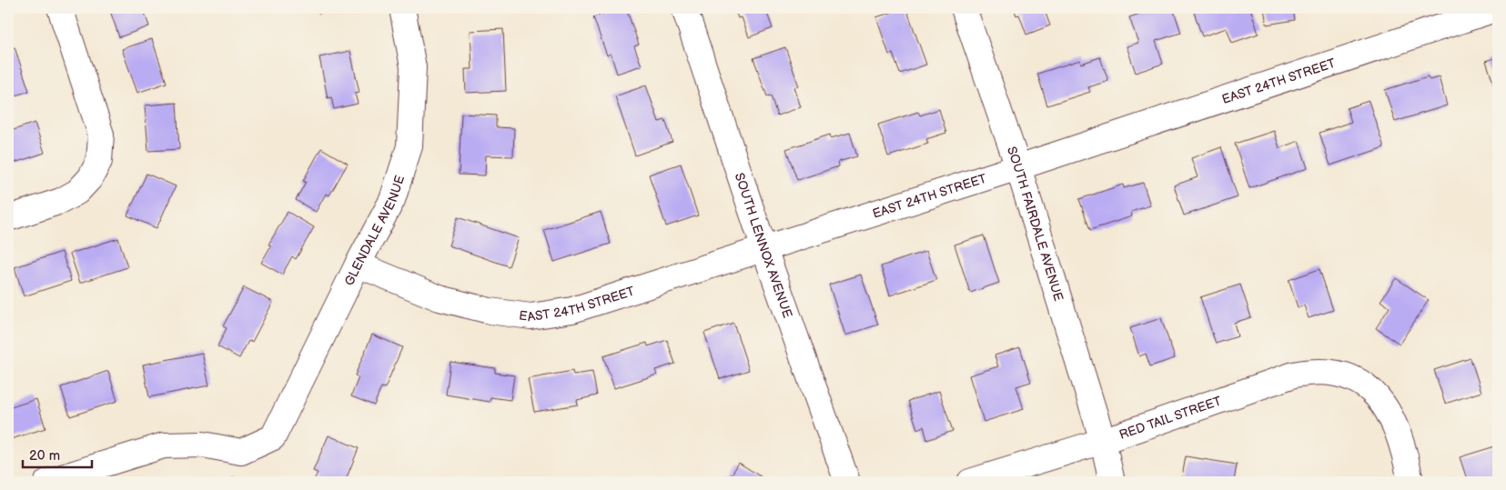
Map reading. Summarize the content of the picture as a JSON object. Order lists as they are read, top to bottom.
{
  "streets": {
    "street": [
      "EAST 24TH STREET",
      "SOUTH FAIRDALE AVENUE",
      "GLENDALE AVENUE",
      "SOUTH LENNOX AVENUE",
      "RED TAIL STREET"
    ]
  },
  "crossings": [
    ["EAST 24TH STREET", "SOUTH FAIRDALE AVENUE"],
    ["EAST 24TH STREET", "GLENDALE AVENUE"],
    ["EAST 24TH STREET", "SOUTH LENNOX AVENUE"],
    ["SOUTH FAIRDALE AVENUE", "RED TAIL STREET"]
  ],
  "scale_bar": "20 m"
}
